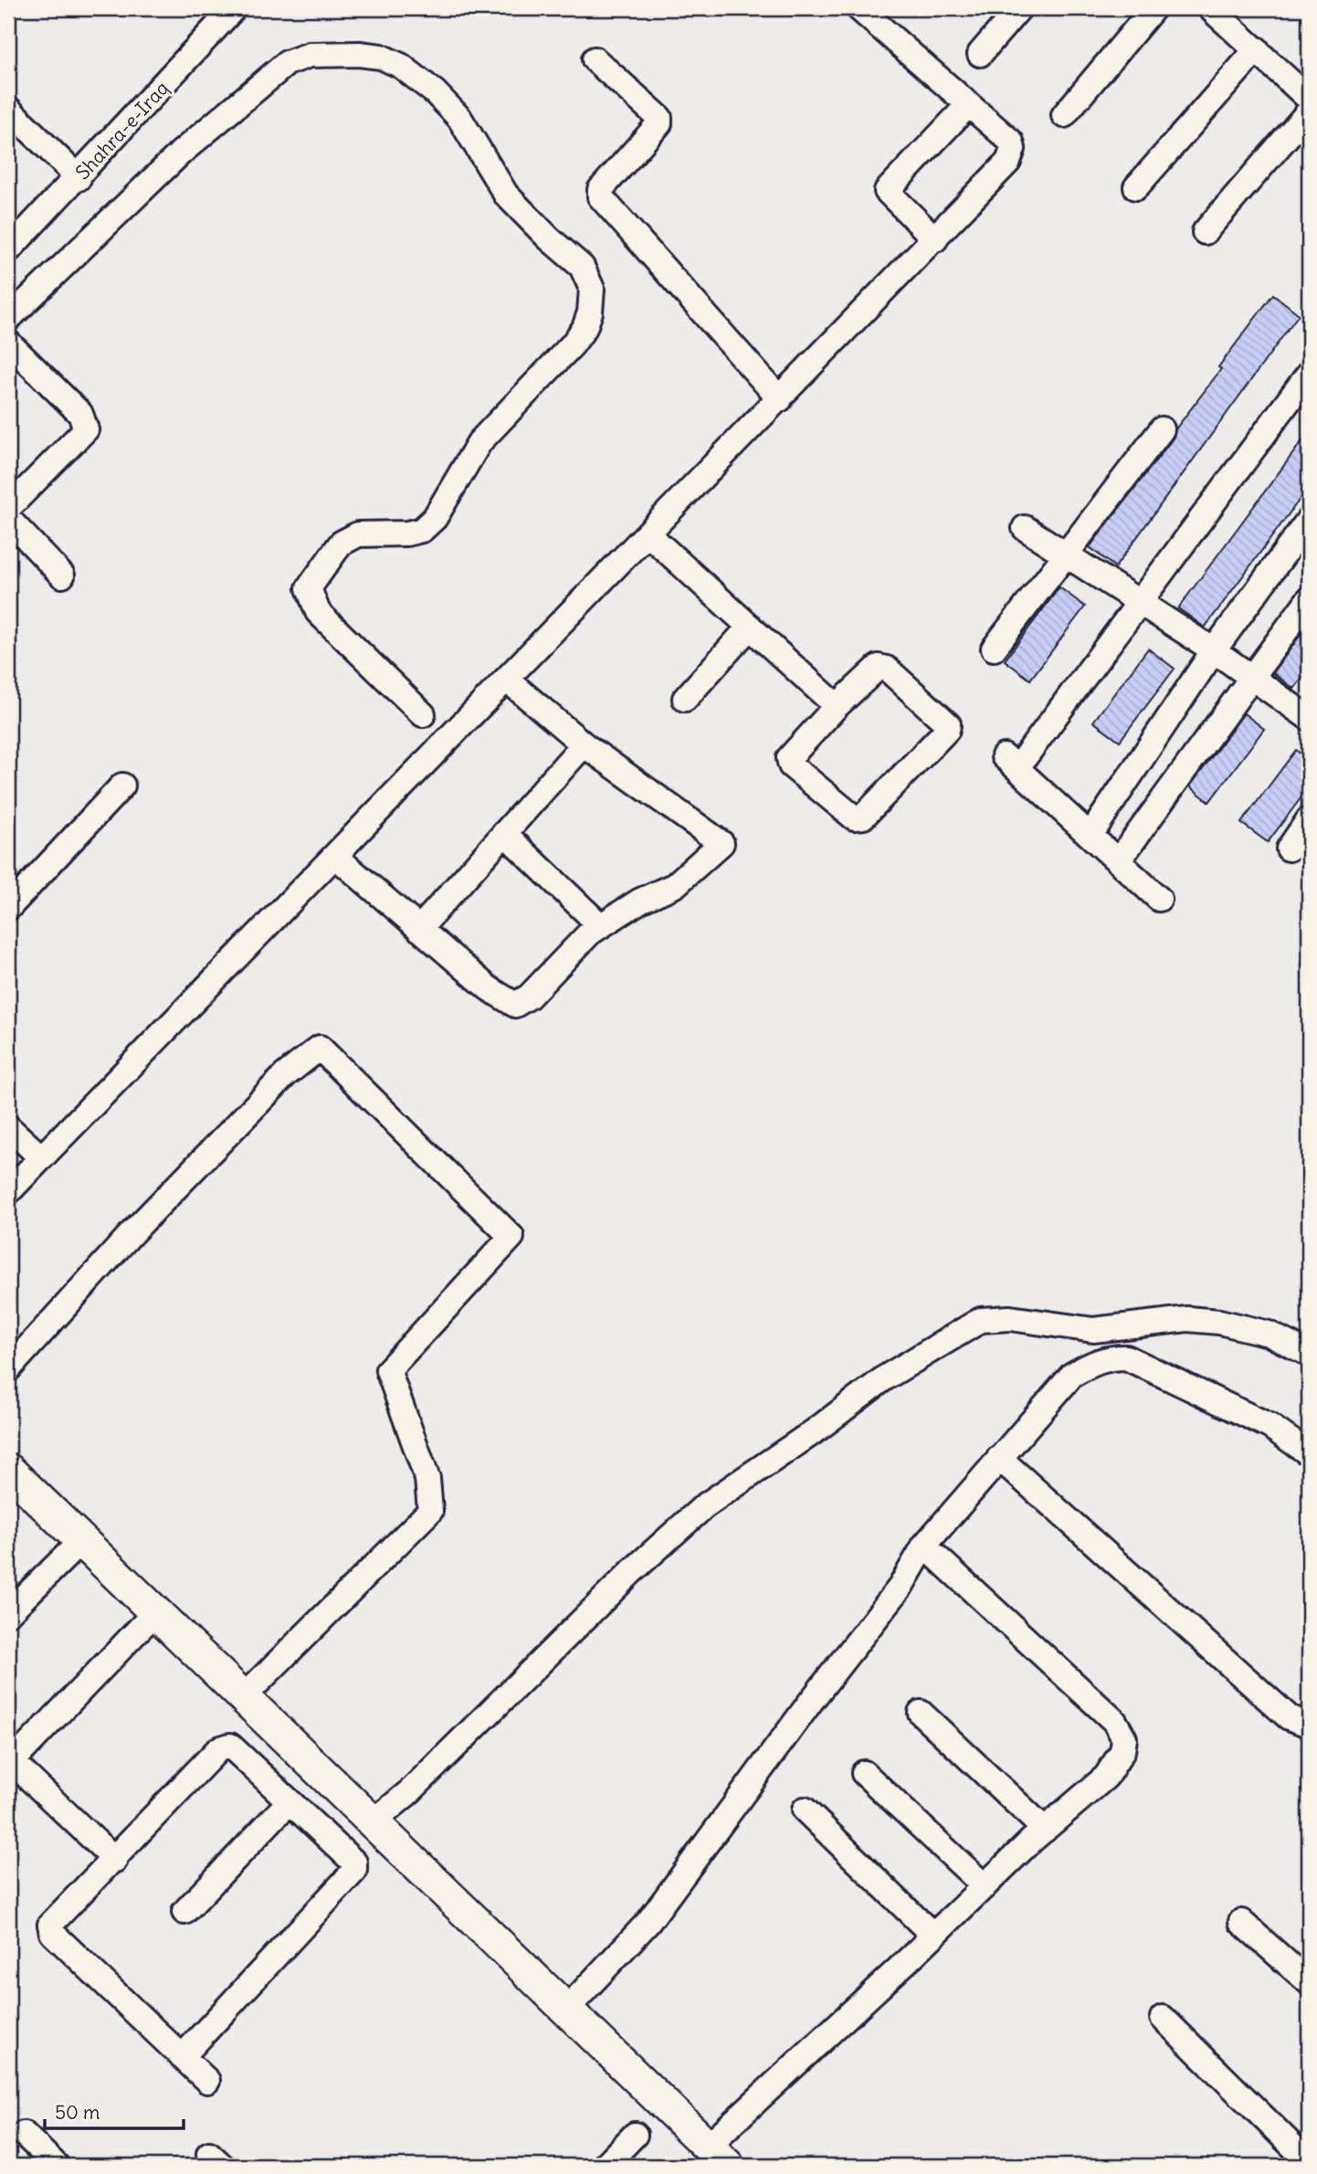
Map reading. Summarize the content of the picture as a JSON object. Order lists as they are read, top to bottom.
{
  "streets": {
    "street": ["Shahra-e-Iraq"]
  },
  "scale_bar": "50 m"
}
